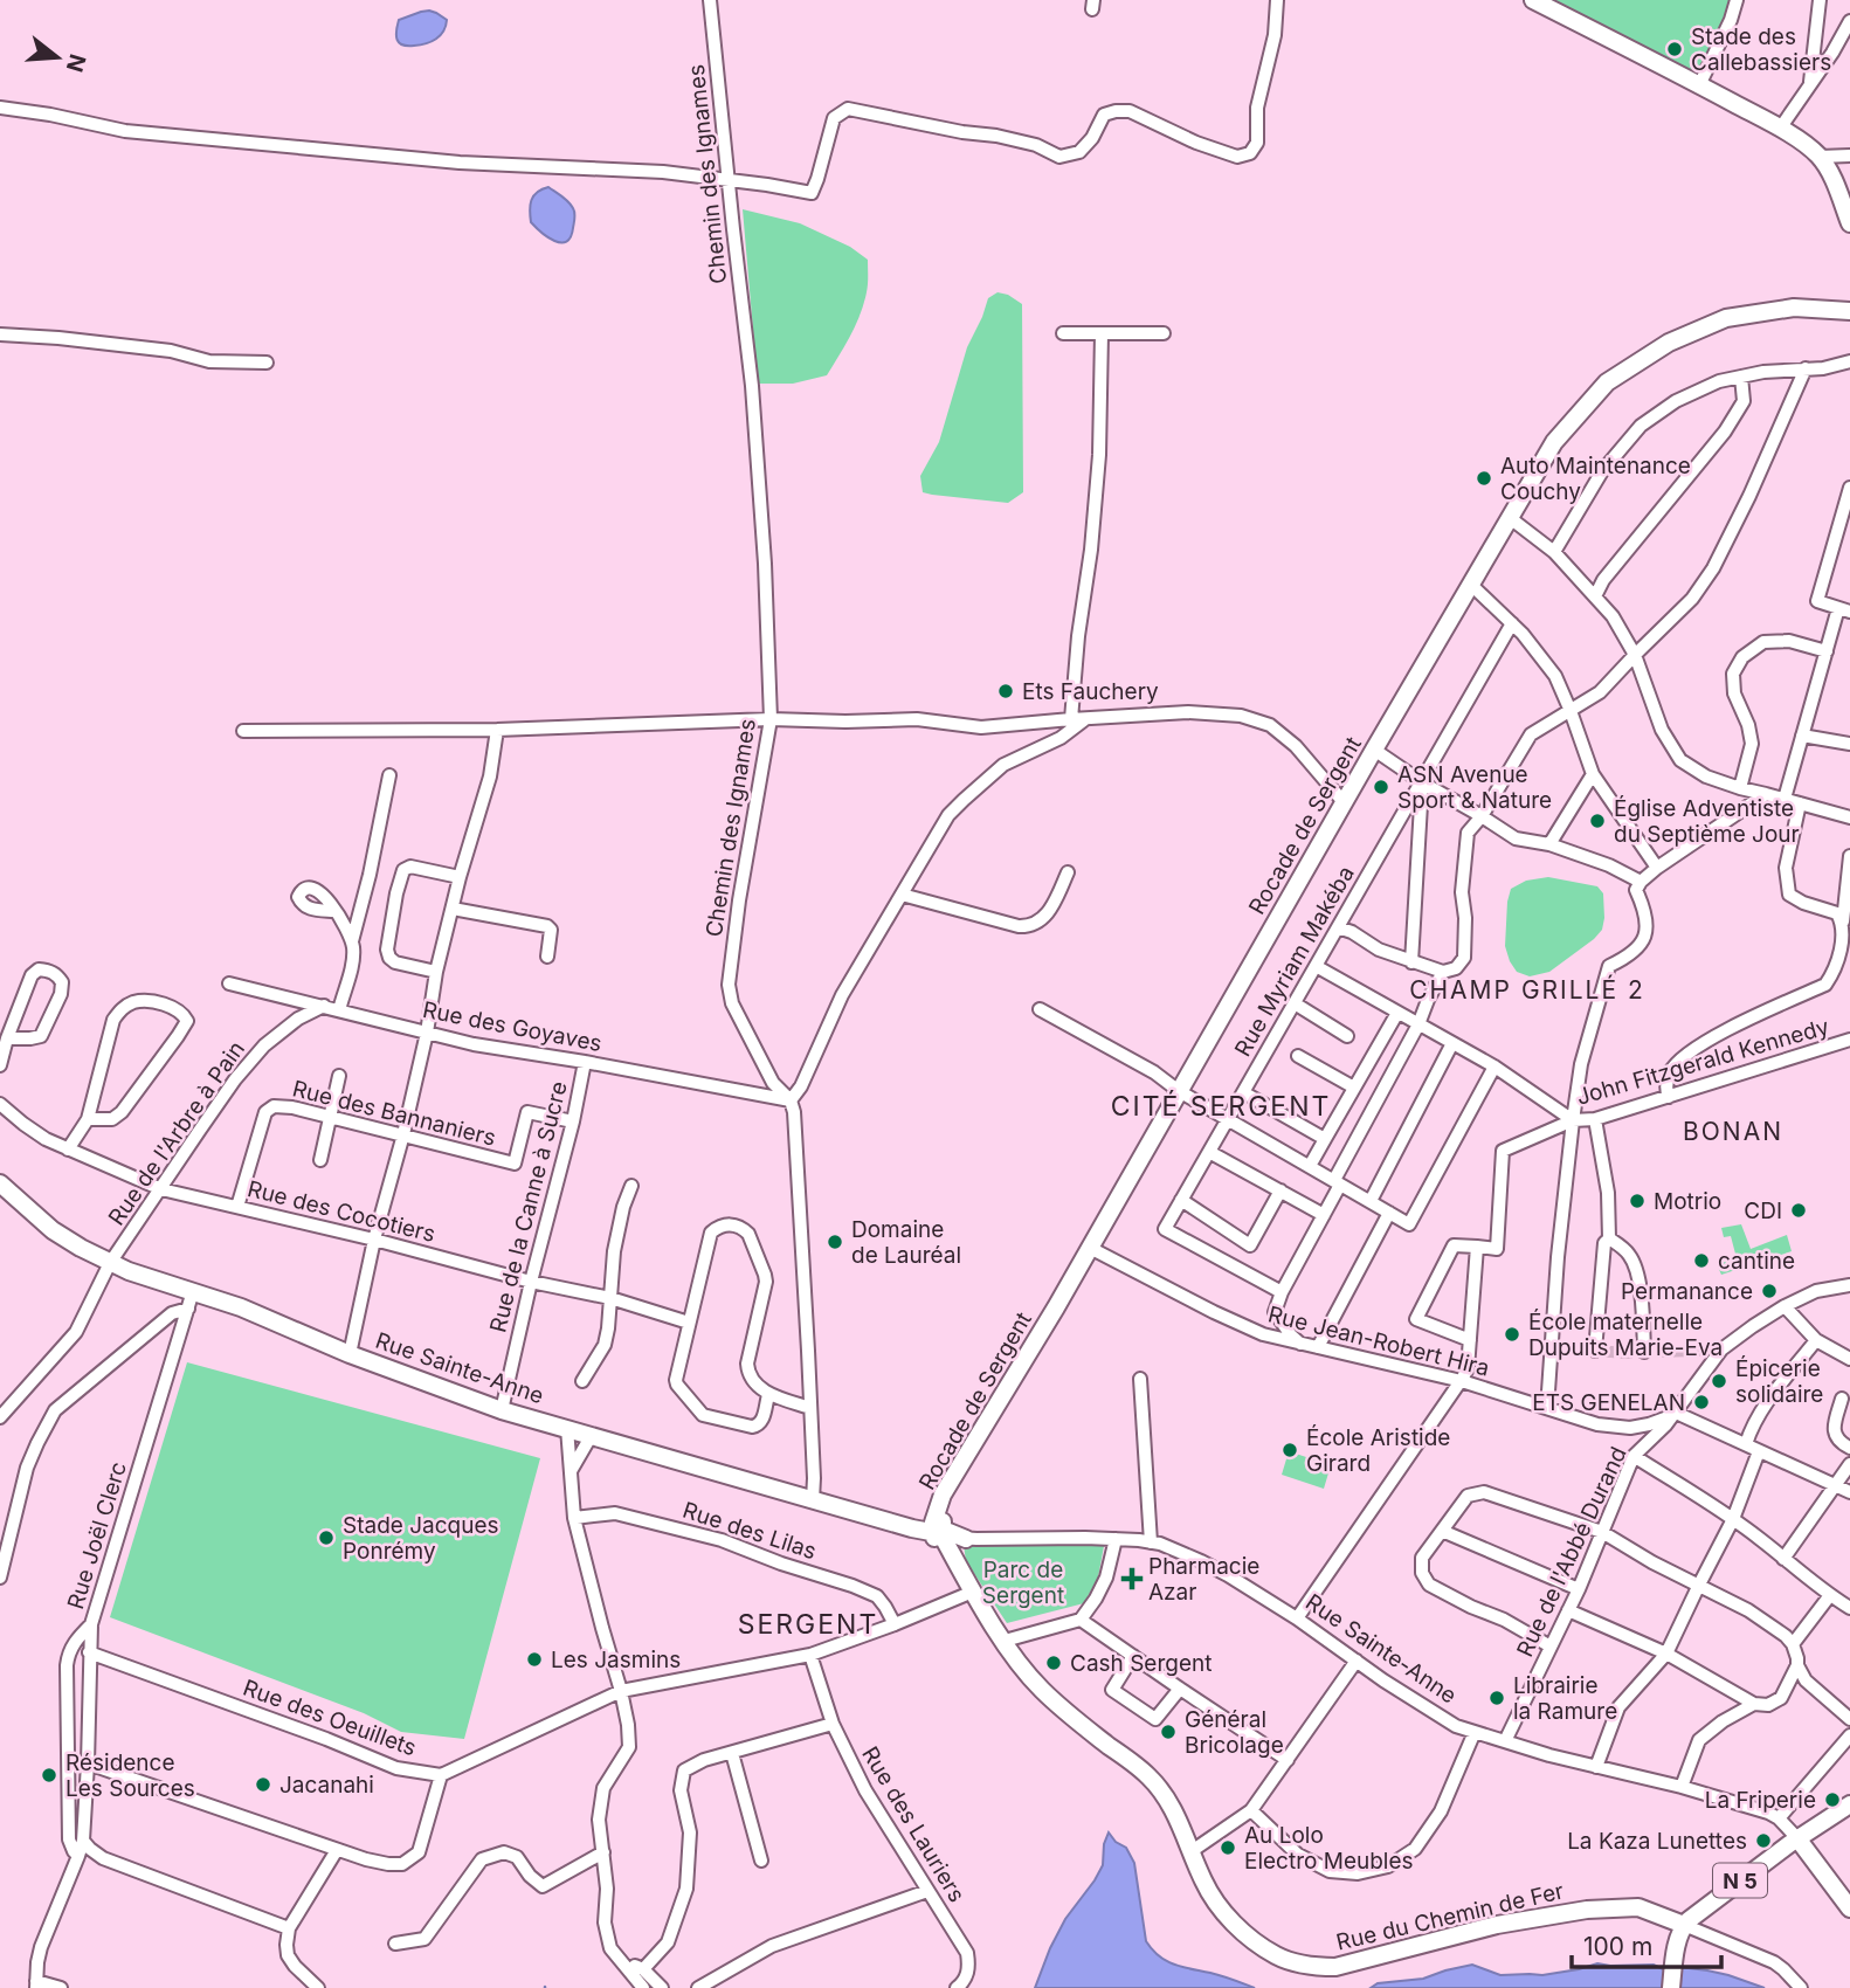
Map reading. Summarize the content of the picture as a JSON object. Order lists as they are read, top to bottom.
{
  "streets": {
    "main road": [
      "Rocade de Sergent",
      "Rue Sainte-Anne",
      "N 5",
      "Rue du Chemin de Fer"
    ],
    "street": [
      "Chemin des Ignames",
      "Rue Myriam Makéba",
      "Rue des Goyaves",
      "John Fitzgerald Kennedy",
      "Rue des Bannaniers",
      "Rue de l'Arbre à Pain",
      "Rue de la Canne à Sucre",
      "Rue des Cocotiers",
      "Rue Jean-Robert Hira",
      "Rue des Lilas",
      "Rue Joël Clerc",
      "Rue de l'Abbé Durand",
      "Rue des Oeuillets",
      "Rue des Lauriers"
    ]
  },
  "crossings": [
    ["Chemin des Ignames", "Rue des Goyaves"],
    ["Rocade de Sergent", "Rue Jean-Robert Hira"],
    ["Rocade de Sergent", "Rue Sainte-Anne"],
    ["Rocade de Sergent", "Rue du Chemin de Fer"],
    ["Rue Myriam Makéba", "John Fitzgerald Kennedy"],
    ["Rue des Goyaves", "Rue de l'Arbre à Pain"],
    ["Rue des Goyaves", "Rue de la Canne à Sucre"],
    ["Rue des Bannaniers", "Rue de la Canne à Sucre"],
    ["Rue des Bannaniers", "Rue des Cocotiers"],
    ["Rue de l'Arbre à Pain", "Rue des Cocotiers"],
    ["Rue de l'Arbre à Pain", "Rue Sainte-Anne"],
    ["Rue de la Canne à Sucre", "Rue des Cocotiers"],
    ["Rue de la Canne à Sucre", "Rue Sainte-Anne"],
    ["Rue Jean-Robert Hira", "Rue de l'Abbé Durand"],
    ["Rue Sainte-Anne", "Rue Joël Clerc"],
    ["Rue Sainte-Anne", "Rue de l'Abbé Durand"],
    ["Rue Sainte-Anne", "N 5"],
    ["Rue Sainte-Anne", "Rue du Chemin de Fer"],
    ["Rue des Lilas", "Rue des Oeuillets"],
    ["Rue Joël Clerc", "Rue des Oeuillets"],
    ["Rue des Oeuillets", "Rue des Lauriers"],
    ["Rue des Oeuillets", "Rue du Chemin de Fer"],
    ["N 5", "Rue du Chemin de Fer"]
  ],
  "districts": [
    "CHAMP GRILLÉ 2",
    "CITÉ SERGENT",
    "BONAN",
    "SERGENT"
  ],
  "parks": ["Parc de Sergent"],
  "places": {
    "other": [
      "Stade des Callebassiers",
      "Auto Maintenance Couchy",
      "Ets Fauchery",
      "ASN Avenue Sport & Nature",
      "Église Adventiste du Septième Jour",
      "Motrio",
      "CDI",
      "Domaine de Lauréal",
      "cantine",
      "Permanance",
      "École maternelle Dupuits Marie-Eva",
      "Épicerie solidaire",
      "ETS GENELAN",
      "École Aristide Girard",
      "Stade Jacques Ponrémy",
      "Les Jasmins",
      "Cash Sergent",
      "Librairie la Ramure",
      "Général Bricolage",
      "Résidence Les Sources",
      "Jacanahi",
      "La Friperie",
      "La Kaza Lunettes",
      "Au Lolo Electro Meubles"
    ],
    "health": ["Pharmacie Azar"]
  },
  "scale_bar": "100 m",
  "north": "right"
}
